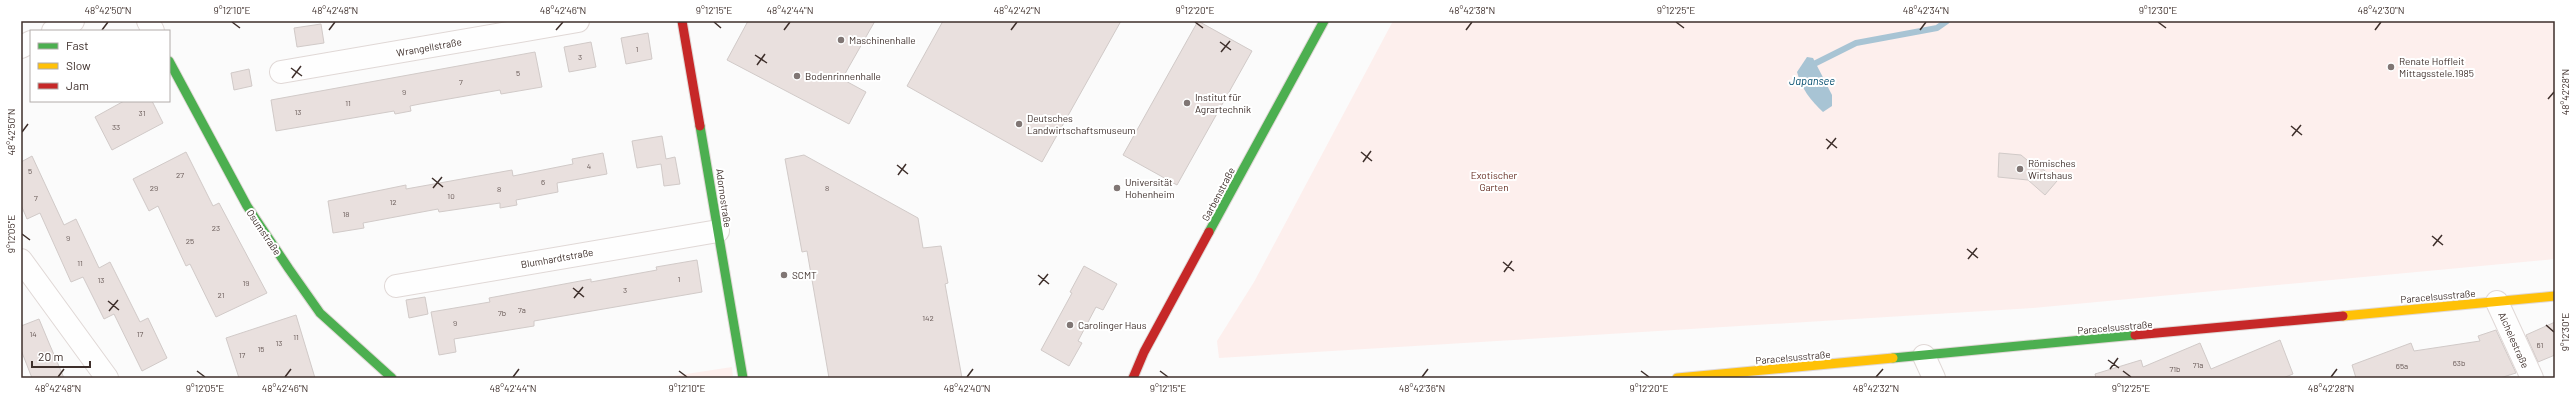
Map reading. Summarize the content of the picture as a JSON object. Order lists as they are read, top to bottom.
{
  "streets": {
    "street": [
      "Wrangellstraße",
      "Garbenstraße",
      "Adornostraße",
      "Osumstraße",
      "Blumhardtstraße",
      "Paracelsusstraße",
      "Aichelestraße"
    ]
  },
  "crossings": [
    ["Adornostraße", "Blumhardtstraße"],
    ["Paracelsusstraße", "Aichelestraße"]
  ],
  "water": ["Japansee"],
  "parks": ["Exotischer Garten"],
  "places": [
    "Maschinenhalle",
    "Renate Hoffleit Mittagsstele.1985",
    "Bodenrinnenhalle",
    "Institut für Agrartechnik",
    "Deutsches Landwirtschaftsmuseum",
    "Römisches Wirtshaus",
    "Universität Hohenheim",
    "SCMT",
    "Carolinger Haus"
  ],
  "house_numbers": [
    "1",
    "3",
    "5",
    "7",
    "9",
    "11",
    "13",
    "31",
    "33",
    "4",
    "5",
    "27",
    "6",
    "29",
    "8",
    "8",
    "10",
    "7",
    "12",
    "18",
    "23",
    "9",
    "25",
    "11",
    "1",
    "13",
    "19",
    "3",
    "21",
    "7a",
    "7b",
    "142",
    "9",
    "14",
    "17",
    "11",
    "13",
    "61",
    "15",
    "17",
    "63b",
    "71a",
    "65a",
    "71b"
  ],
  "legend": ["Fast", "Slow", "Jam"],
  "scale_bar": "20 m",
  "coordinates": [
    "48°42'50\"N",
    "9°12'10\"E",
    "48°42'48\"N",
    "48°42'46\"N",
    "9°12'15\"E",
    "48°42'44\"N",
    "48°42'42\"N",
    "9°12'20\"E",
    "48°42'38\"N",
    "9°12'25\"E",
    "48°42'34\"N",
    "9°12'30\"E",
    "48°42'30\"N",
    "48°42'28\"N",
    "9°12'05\"E",
    "48°42'40\"N",
    "48°42'36\"N",
    "48°42'32\"N"
  ]
}
